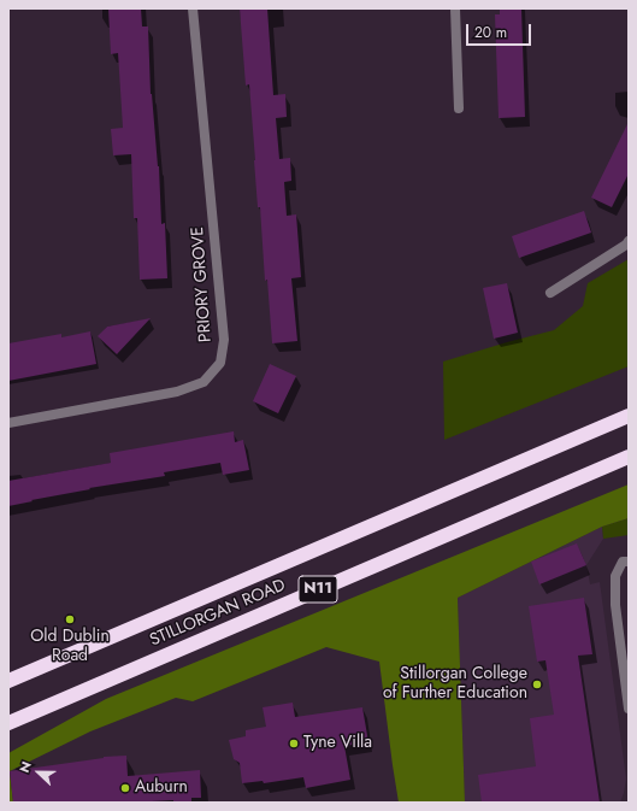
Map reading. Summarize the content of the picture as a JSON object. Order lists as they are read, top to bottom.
{
  "streets": {
    "highway": ["N11", "STILLORGAN ROAD"],
    "street": ["PRIORY GROVE"]
  },
  "places": [
    "Old Dublin Road",
    "Stillorgan College of Further Education",
    "Tyne Villa",
    "Auburn"
  ],
  "scale_bar": "20 m",
  "north": "left"
}
